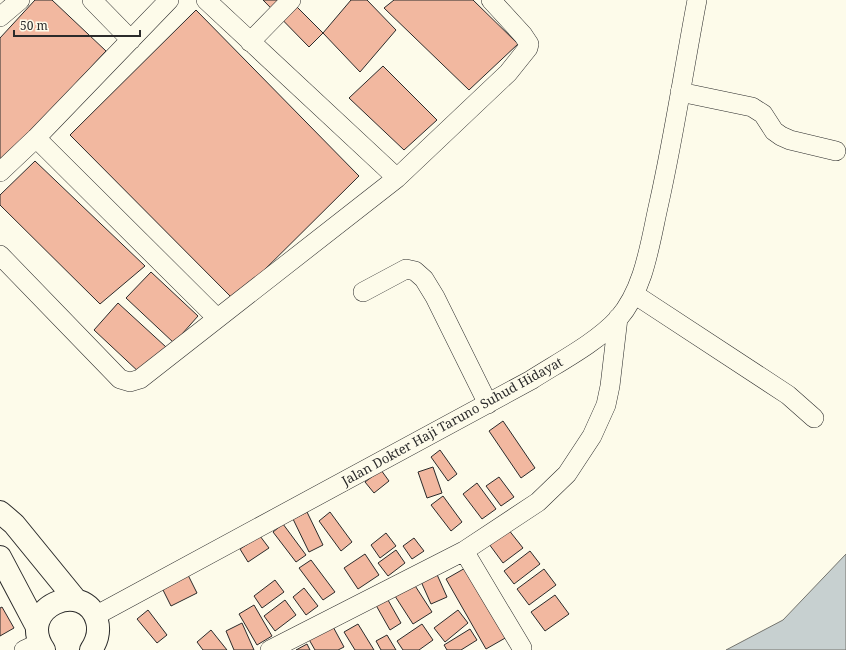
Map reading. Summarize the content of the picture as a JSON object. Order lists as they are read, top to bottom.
{
  "streets": {
    "street": ["Jalan Dokter Haji Taruno Suhud Hidayat"]
  },
  "scale_bar": "50 m"
}
